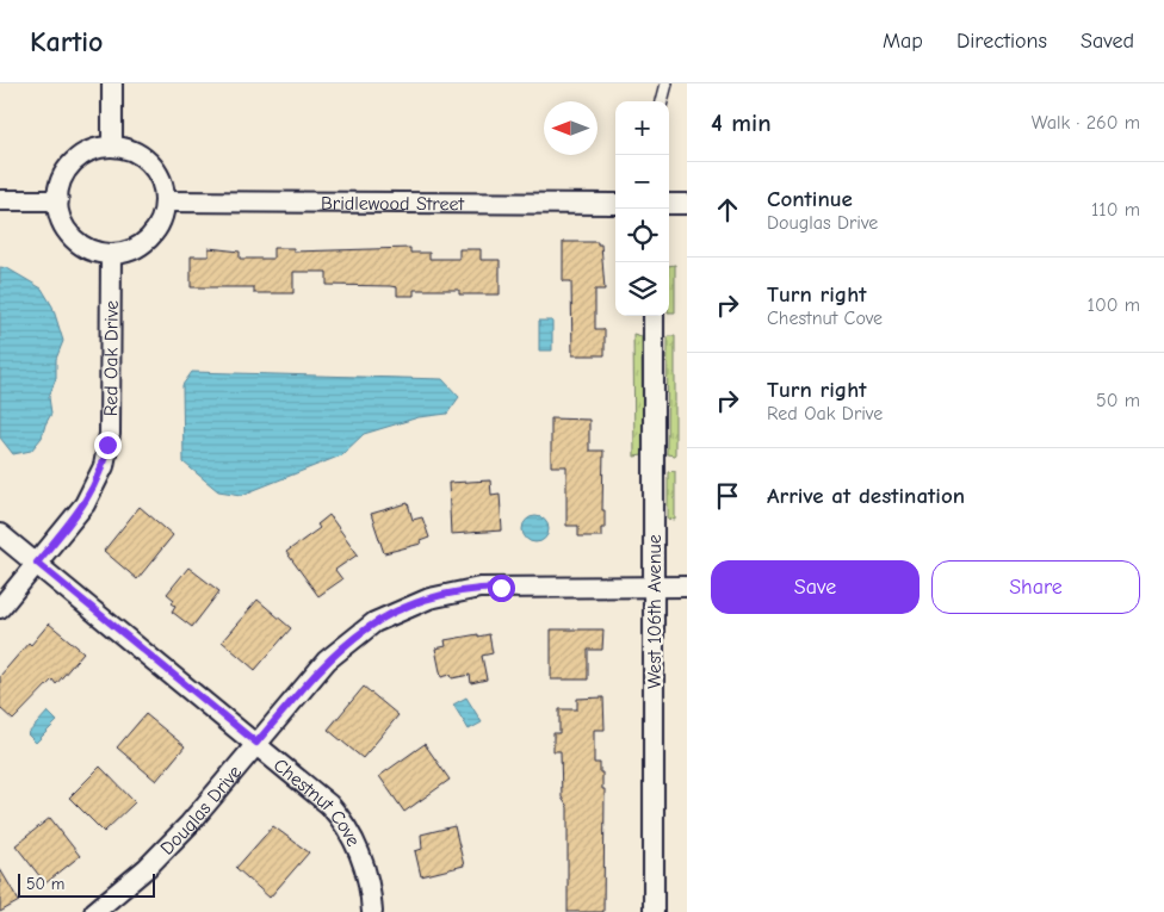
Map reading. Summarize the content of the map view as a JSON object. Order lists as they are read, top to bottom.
{
  "streets": {
    "street": [
      "Bridlewood Street",
      "Red Oak Drive",
      "West 106th Avenue",
      "Chestnut Cove",
      "Douglas Drive"
    ]
  },
  "crossings": [
    ["Bridlewood Street", "Red Oak Drive"],
    ["Red Oak Drive", "Chestnut Cove"],
    ["West 106th Avenue", "Douglas Drive"],
    ["Chestnut Cove", "Douglas Drive"]
  ],
  "scale_bar": "50 m",
  "north": "left",
  "page": {
    "header": "Kartio",
    "nav": ["Map", "Directions", "Saved"],
    "heading": ["4 min", "Walk · 260 m"],
    "map_buttons": ["+", "−"],
    "list": [
      ["Continue", "Douglas Drive", "110 m"],
      ["Turn right", "Chestnut Cove", "100 m"],
      ["Turn right", "Red Oak Drive", "50 m"],
      "Arrive at destination"
    ],
    "buttons": ["Save", "Share"],
    "scale": "50 m"
  }
}
